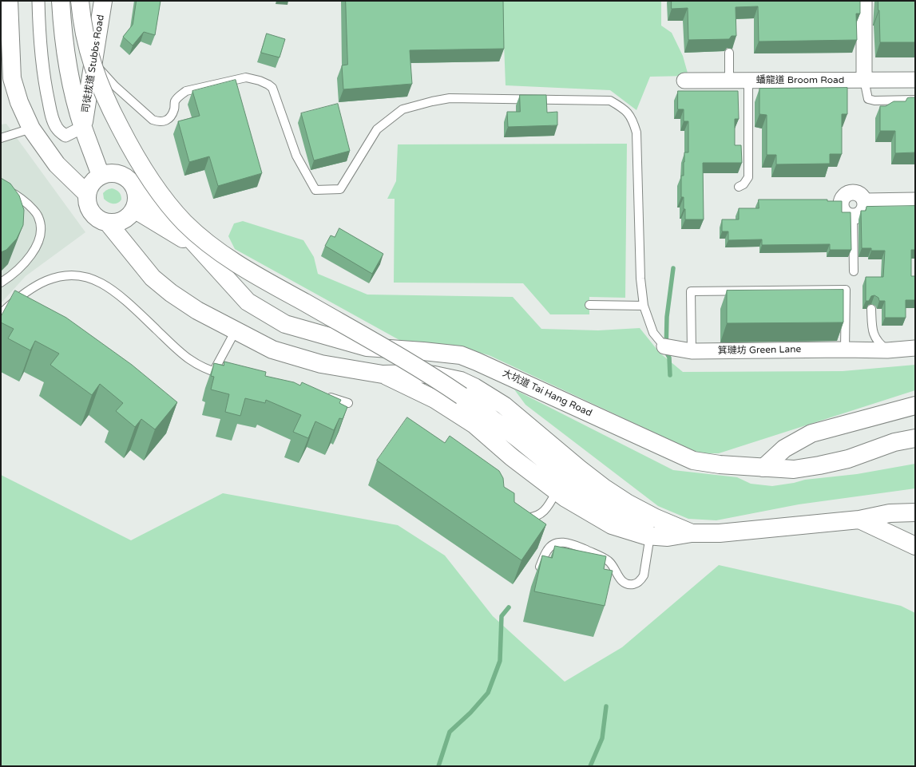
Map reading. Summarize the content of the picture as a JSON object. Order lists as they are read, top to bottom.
{
  "streets": {
    "main road": ["司徒拔道 Stubbs Road", "大坑道 Tai Hang Road"],
    "street": ["蟠龍道 Broom Road", "箕璉坊 Green Lane"]
  }
}
